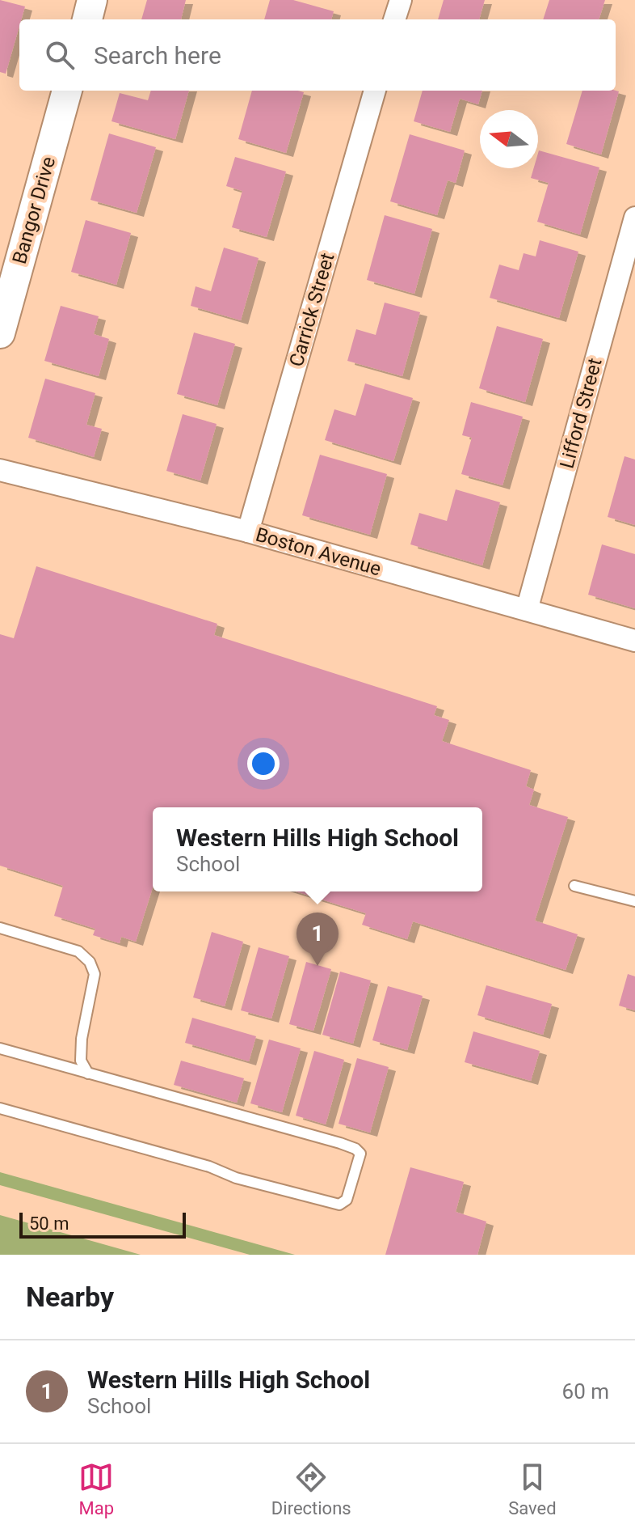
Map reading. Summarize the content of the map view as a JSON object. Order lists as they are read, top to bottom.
{
  "streets": {
    "street": [
      "Bangor Drive",
      "Carrick Street",
      "Lifford Street",
      "Boston Avenue"
    ]
  },
  "crossings": [
    ["Carrick Street", "Boston Avenue"],
    ["Lifford Street", "Boston Avenue"]
  ],
  "scale_bar": "50 m",
  "north": "left",
  "page": {
    "search": "Search here",
    "popup": ["Western Hills High School", "School"],
    "pins": "1",
    "scale": "50 m",
    "heading": "Nearby",
    "list": [
      {
        "mark": "1",
        "name": "Western Hills High School",
        "note": "School",
        "value": "60 m"
      }
    ],
    "nav": ["Map", "Directions", "Saved"]
  }
}
